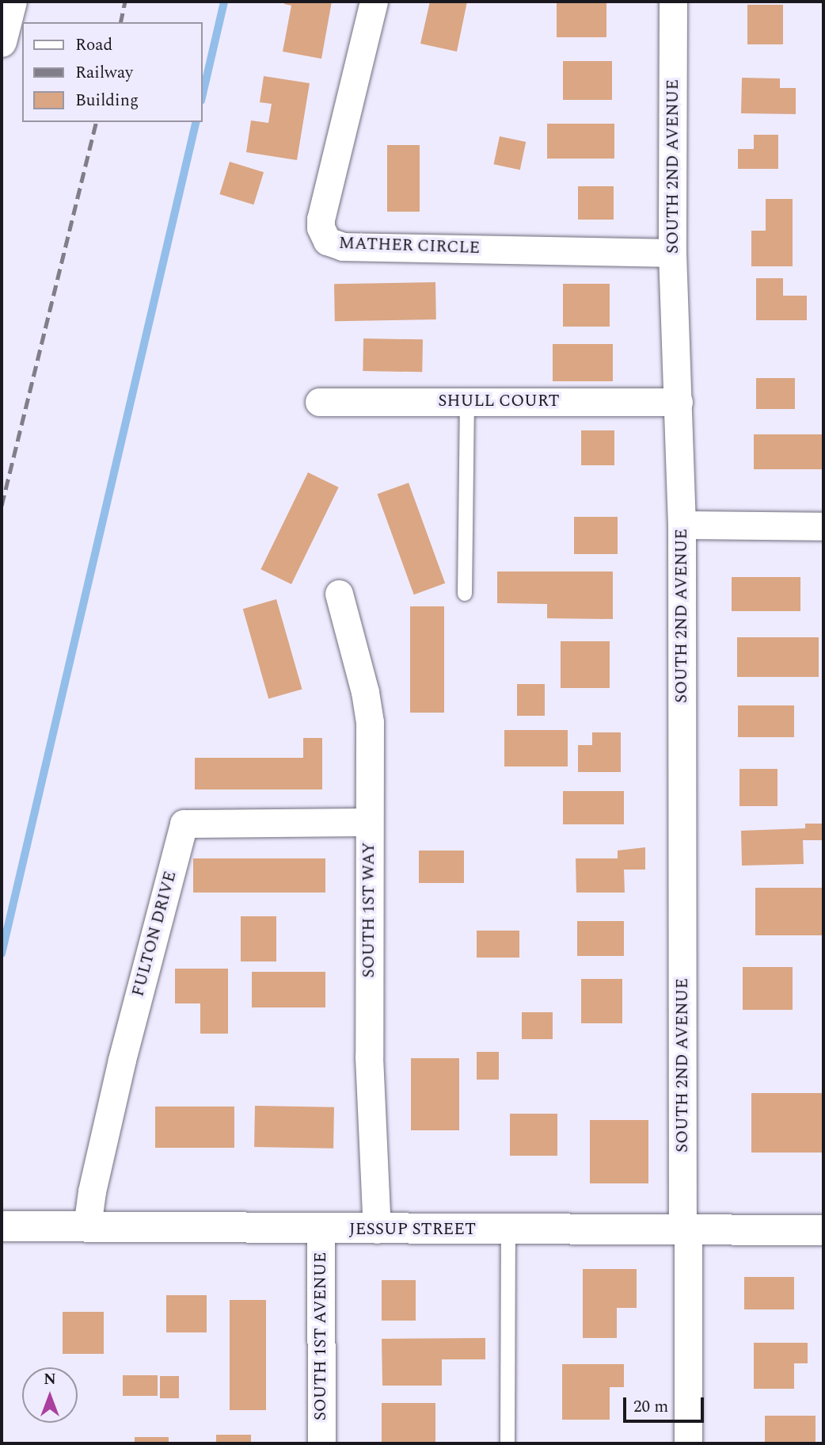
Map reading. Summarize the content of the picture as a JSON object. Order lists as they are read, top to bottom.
{
  "streets": {
    "street": [
      "SOUTH 2ND AVENUE",
      "MATHER CIRCLE",
      "SHULL COURT",
      "SOUTH 1ST WAY",
      "FULTON DRIVE",
      "JESSUP STREET",
      "SOUTH 1ST AVENUE"
    ]
  },
  "crossings": [
    ["SOUTH 2ND AVENUE", "MATHER CIRCLE"],
    ["SOUTH 2ND AVENUE", "SHULL COURT"],
    ["SOUTH 2ND AVENUE", "JESSUP STREET"],
    ["SOUTH 1ST WAY", "FULTON DRIVE"],
    ["SOUTH 1ST WAY", "JESSUP STREET"],
    ["FULTON DRIVE", "JESSUP STREET"],
    ["JESSUP STREET", "SOUTH 1ST AVENUE"]
  ],
  "legend": ["Road", "Railway", "Building"],
  "scale_bar": "20 m",
  "north": "top"
}
